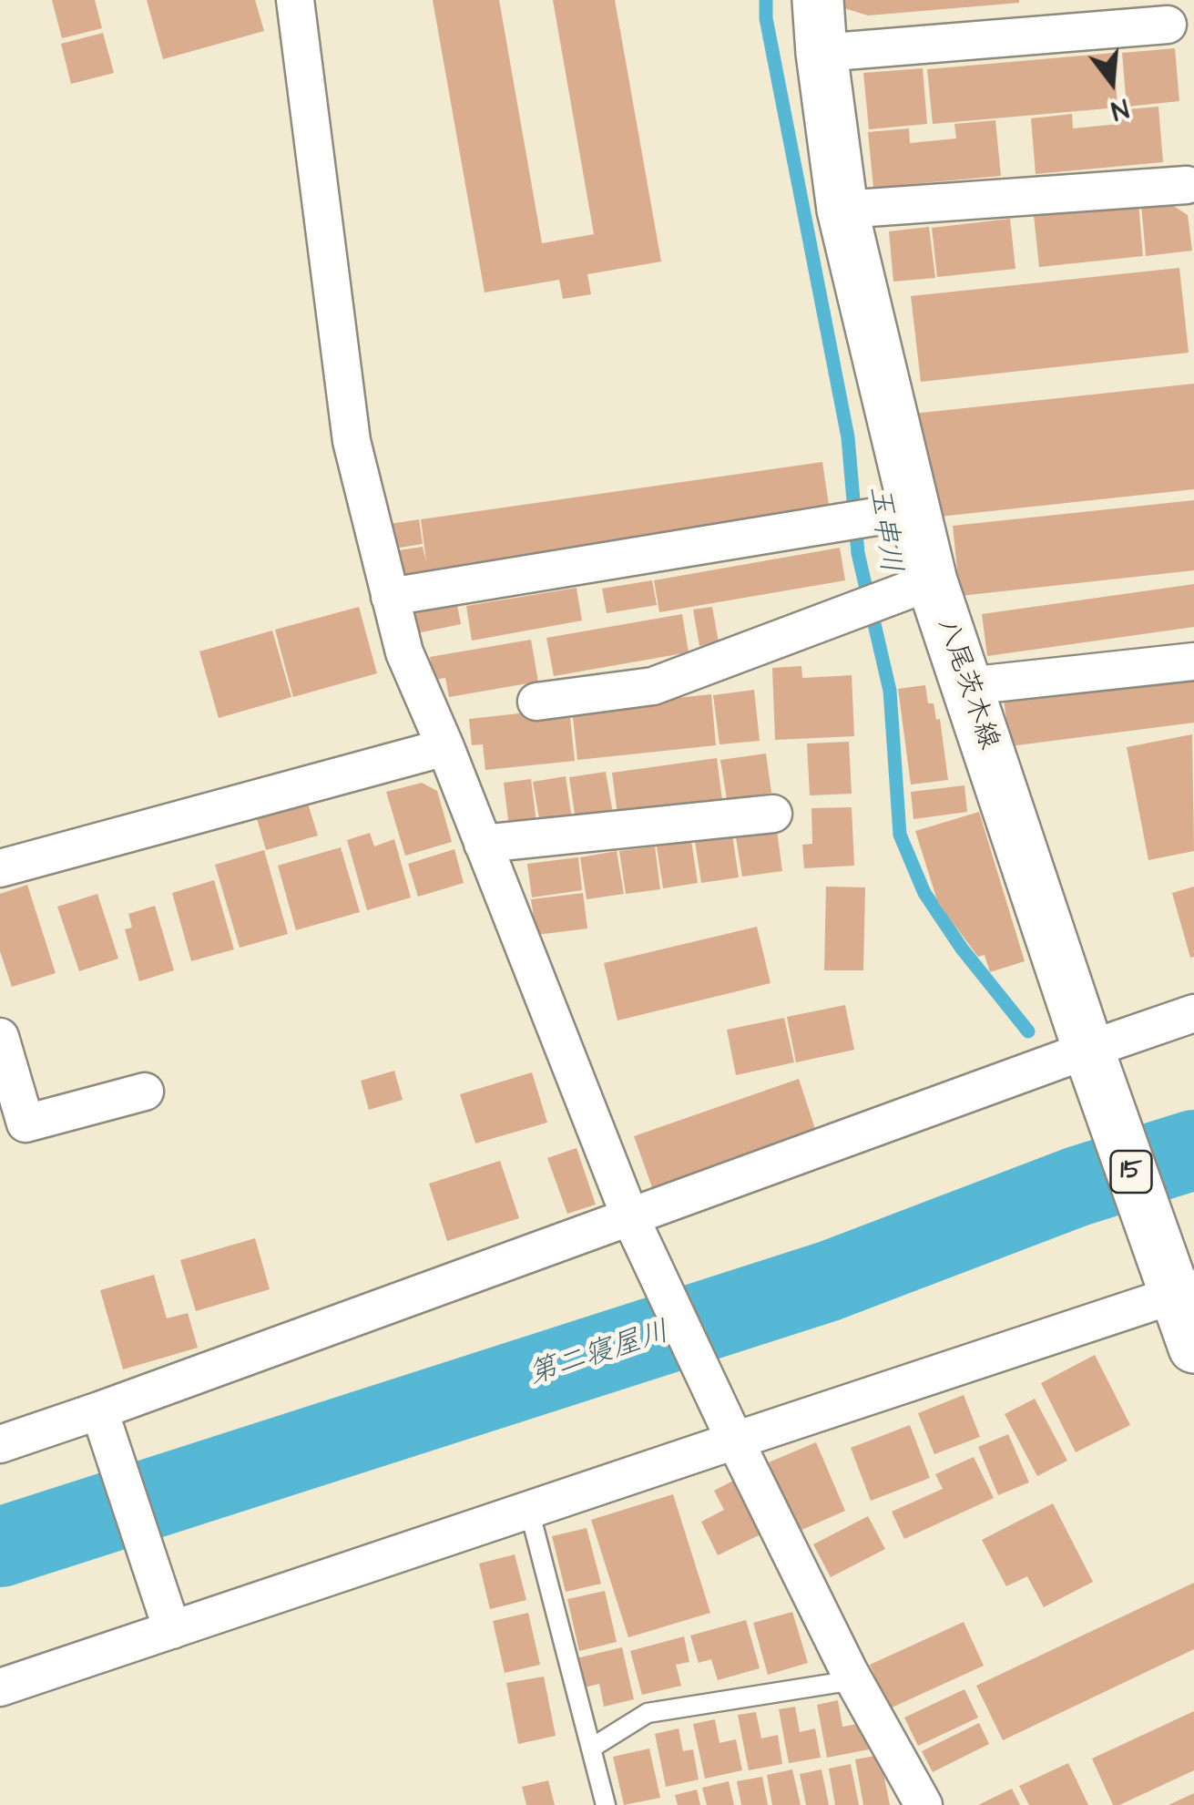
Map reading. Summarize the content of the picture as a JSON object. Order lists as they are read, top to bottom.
{
  "streets": {
    "main road": ["八尾茨木線", "15"]
  },
  "water": ["玉串川", "第二寝屋川"],
  "north": "bottom"
}
